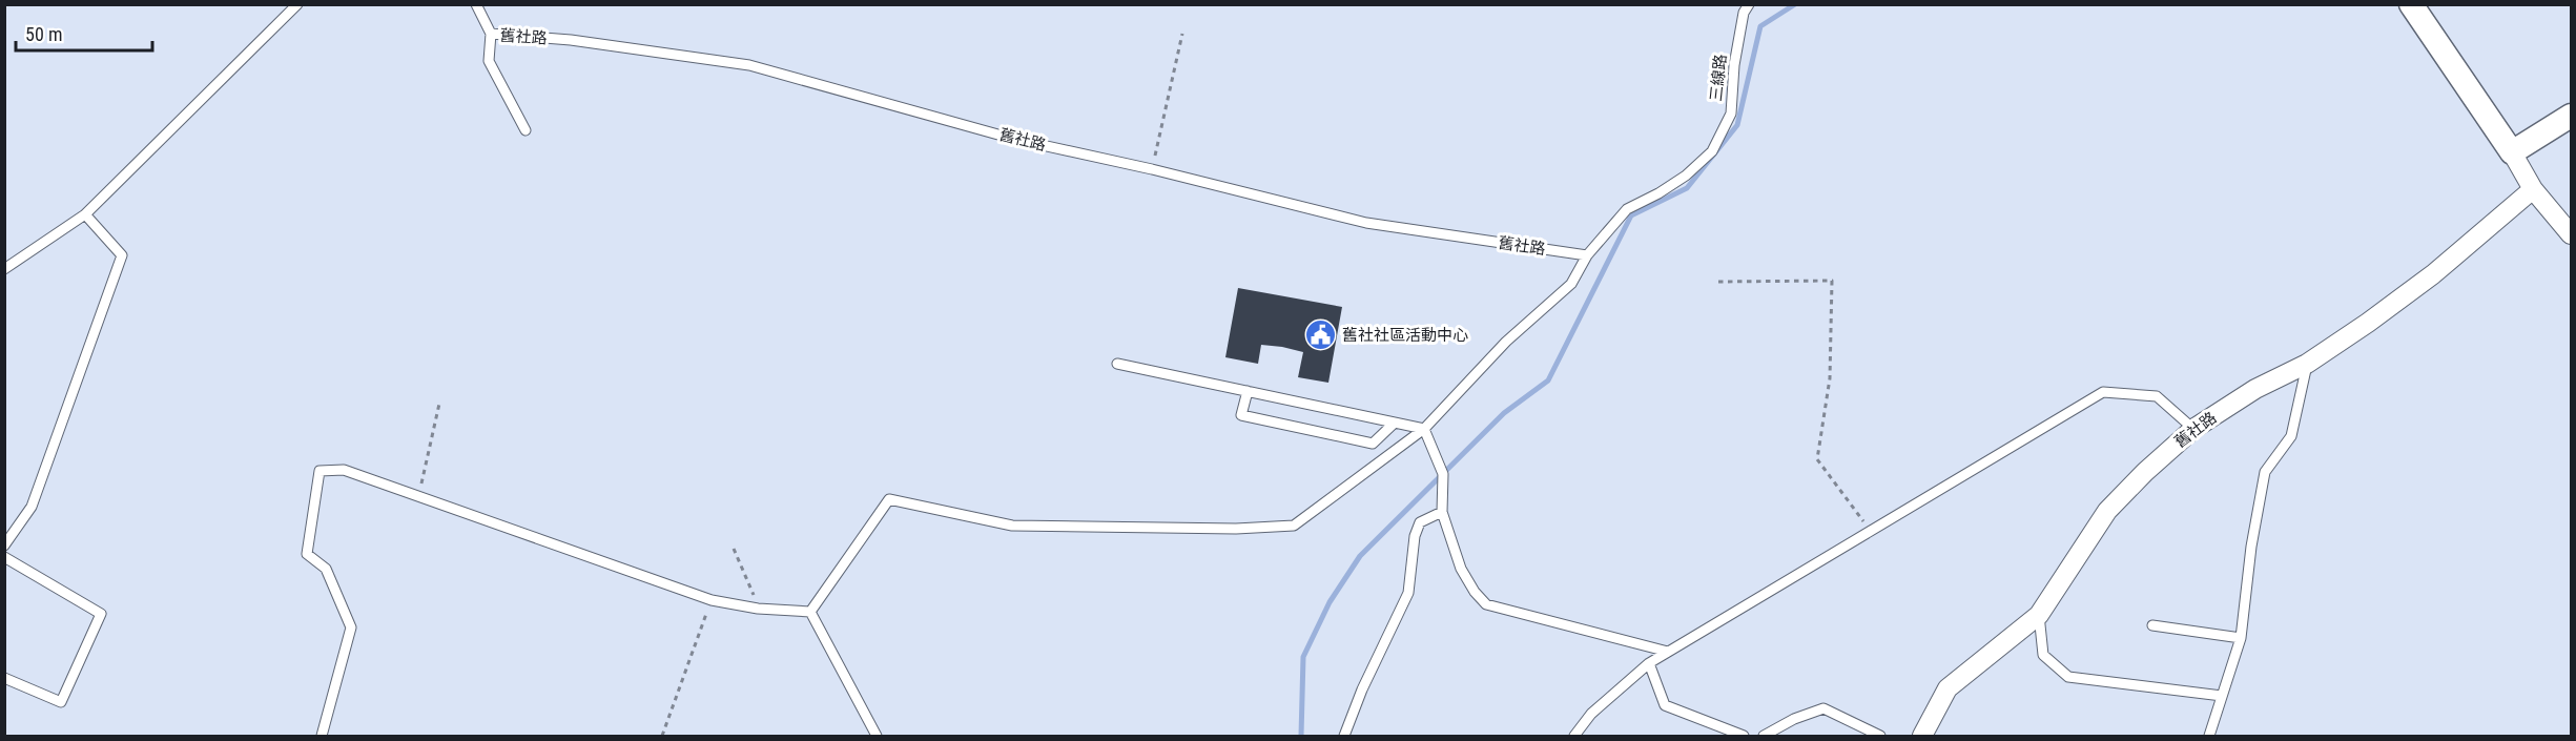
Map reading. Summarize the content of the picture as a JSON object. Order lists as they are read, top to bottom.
{
  "streets": {
    "street": ["舊社路"],
    "lane": ["三線路"]
  },
  "crossings": [
    ["舊社路", "三線路"]
  ],
  "places": {
    "public building": ["舊社社區活動中心"]
  },
  "scale_bar": "50 m"
}
